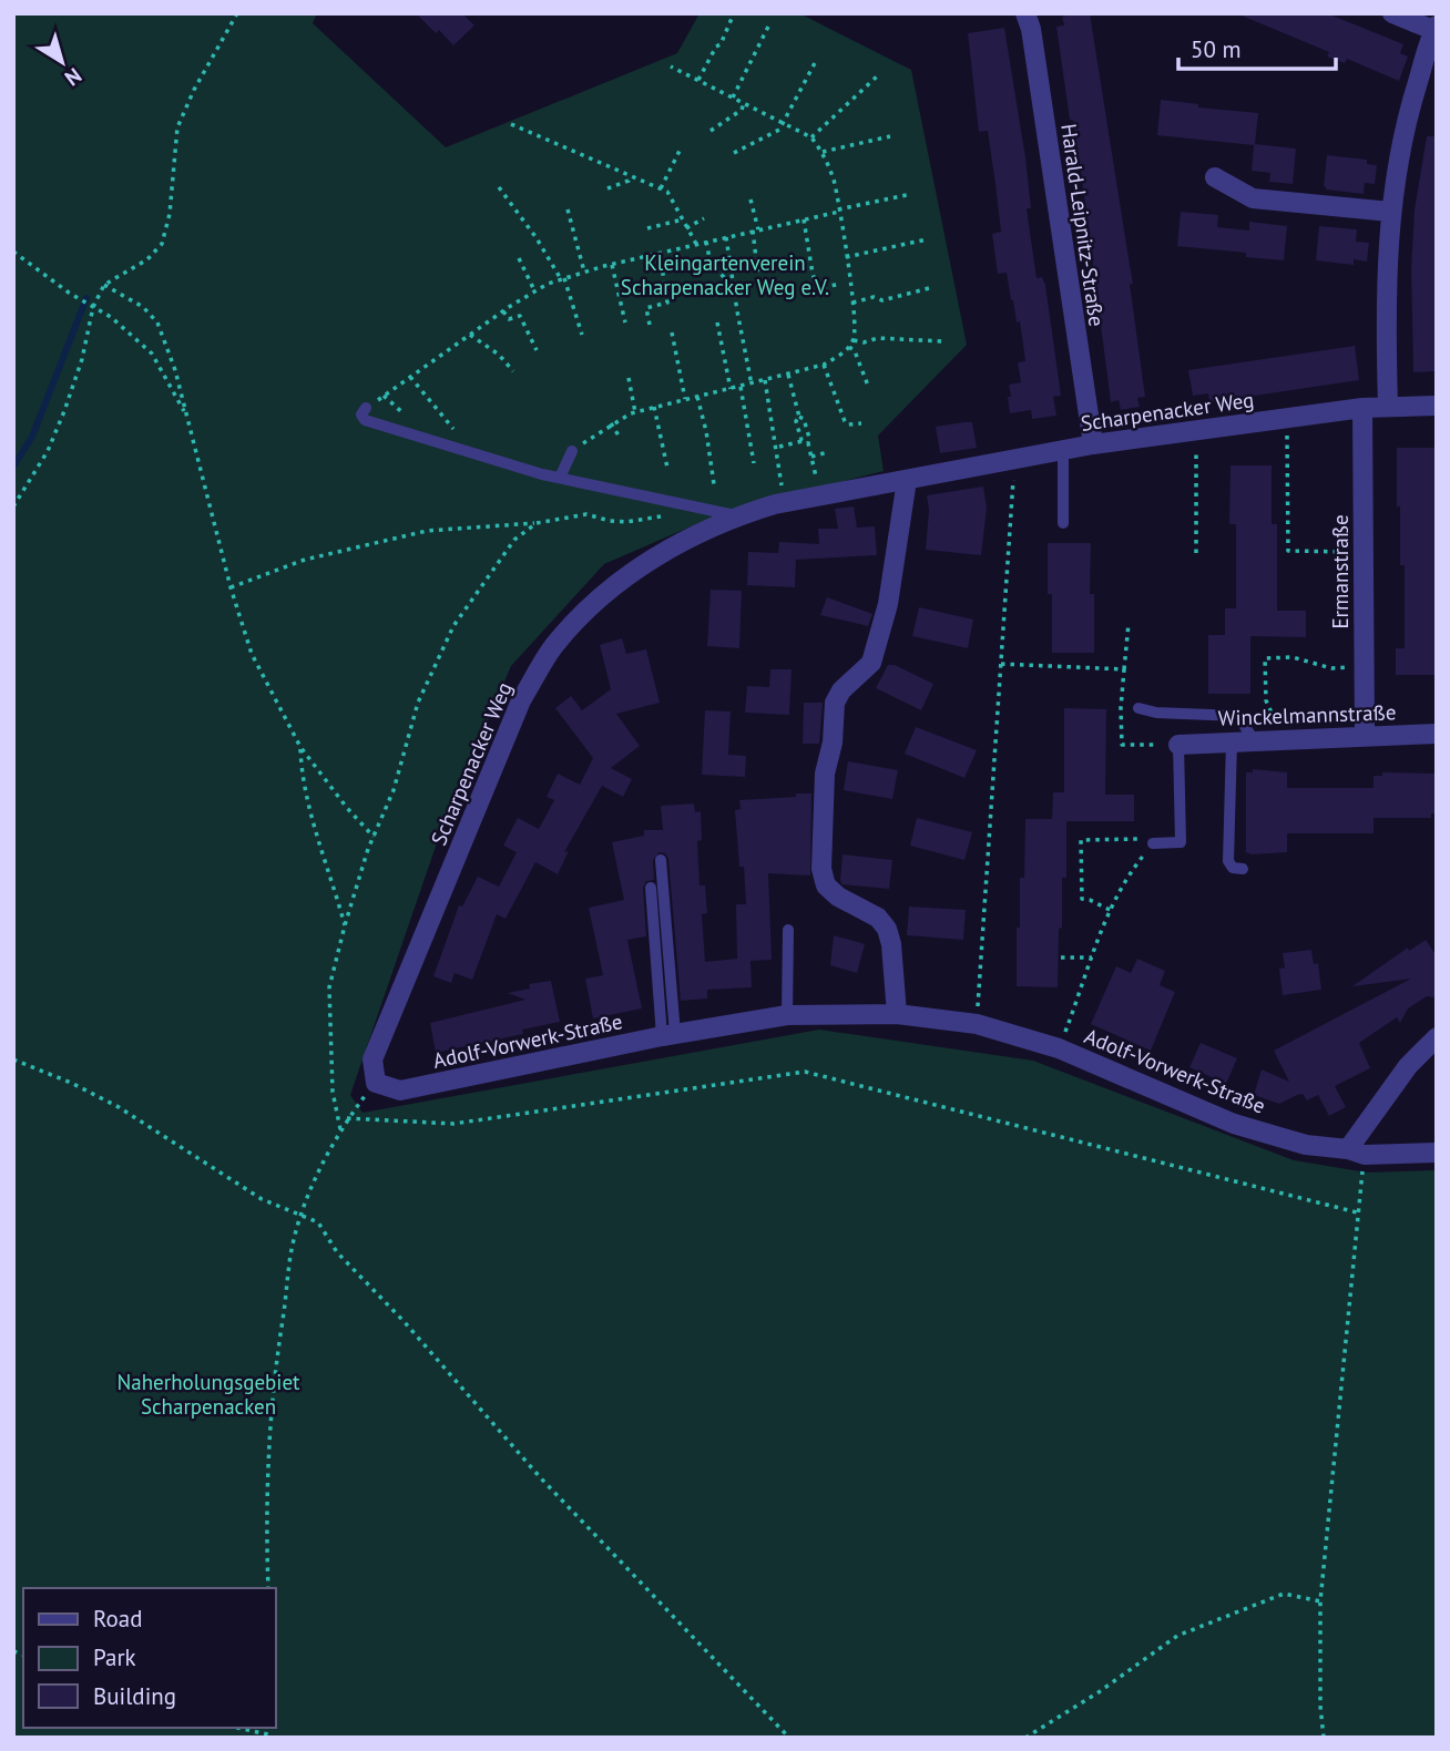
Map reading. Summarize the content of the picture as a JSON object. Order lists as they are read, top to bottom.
{
  "streets": {
    "street": [
      "Harald-Leipnitz-Straße",
      "Scharpenacker Weg",
      "Ermanstraße",
      "Winckelmannstraße",
      "Adolf-Vorwerk-Straße"
    ]
  },
  "crossings": [
    ["Harald-Leipnitz-Straße", "Scharpenacker Weg"],
    ["Scharpenacker Weg", "Ermanstraße"],
    ["Scharpenacker Weg", "Adolf-Vorwerk-Straße"],
    ["Ermanstraße", "Winckelmannstraße"]
  ],
  "parks": ["Kleingartenverein Scharpenacker Weg e.V.", "Naherholungsgebiet Scharpenacken"],
  "legend": ["Road", "Park", "Building"],
  "scale_bar": "50 m",
  "north": "bottom right"
}
